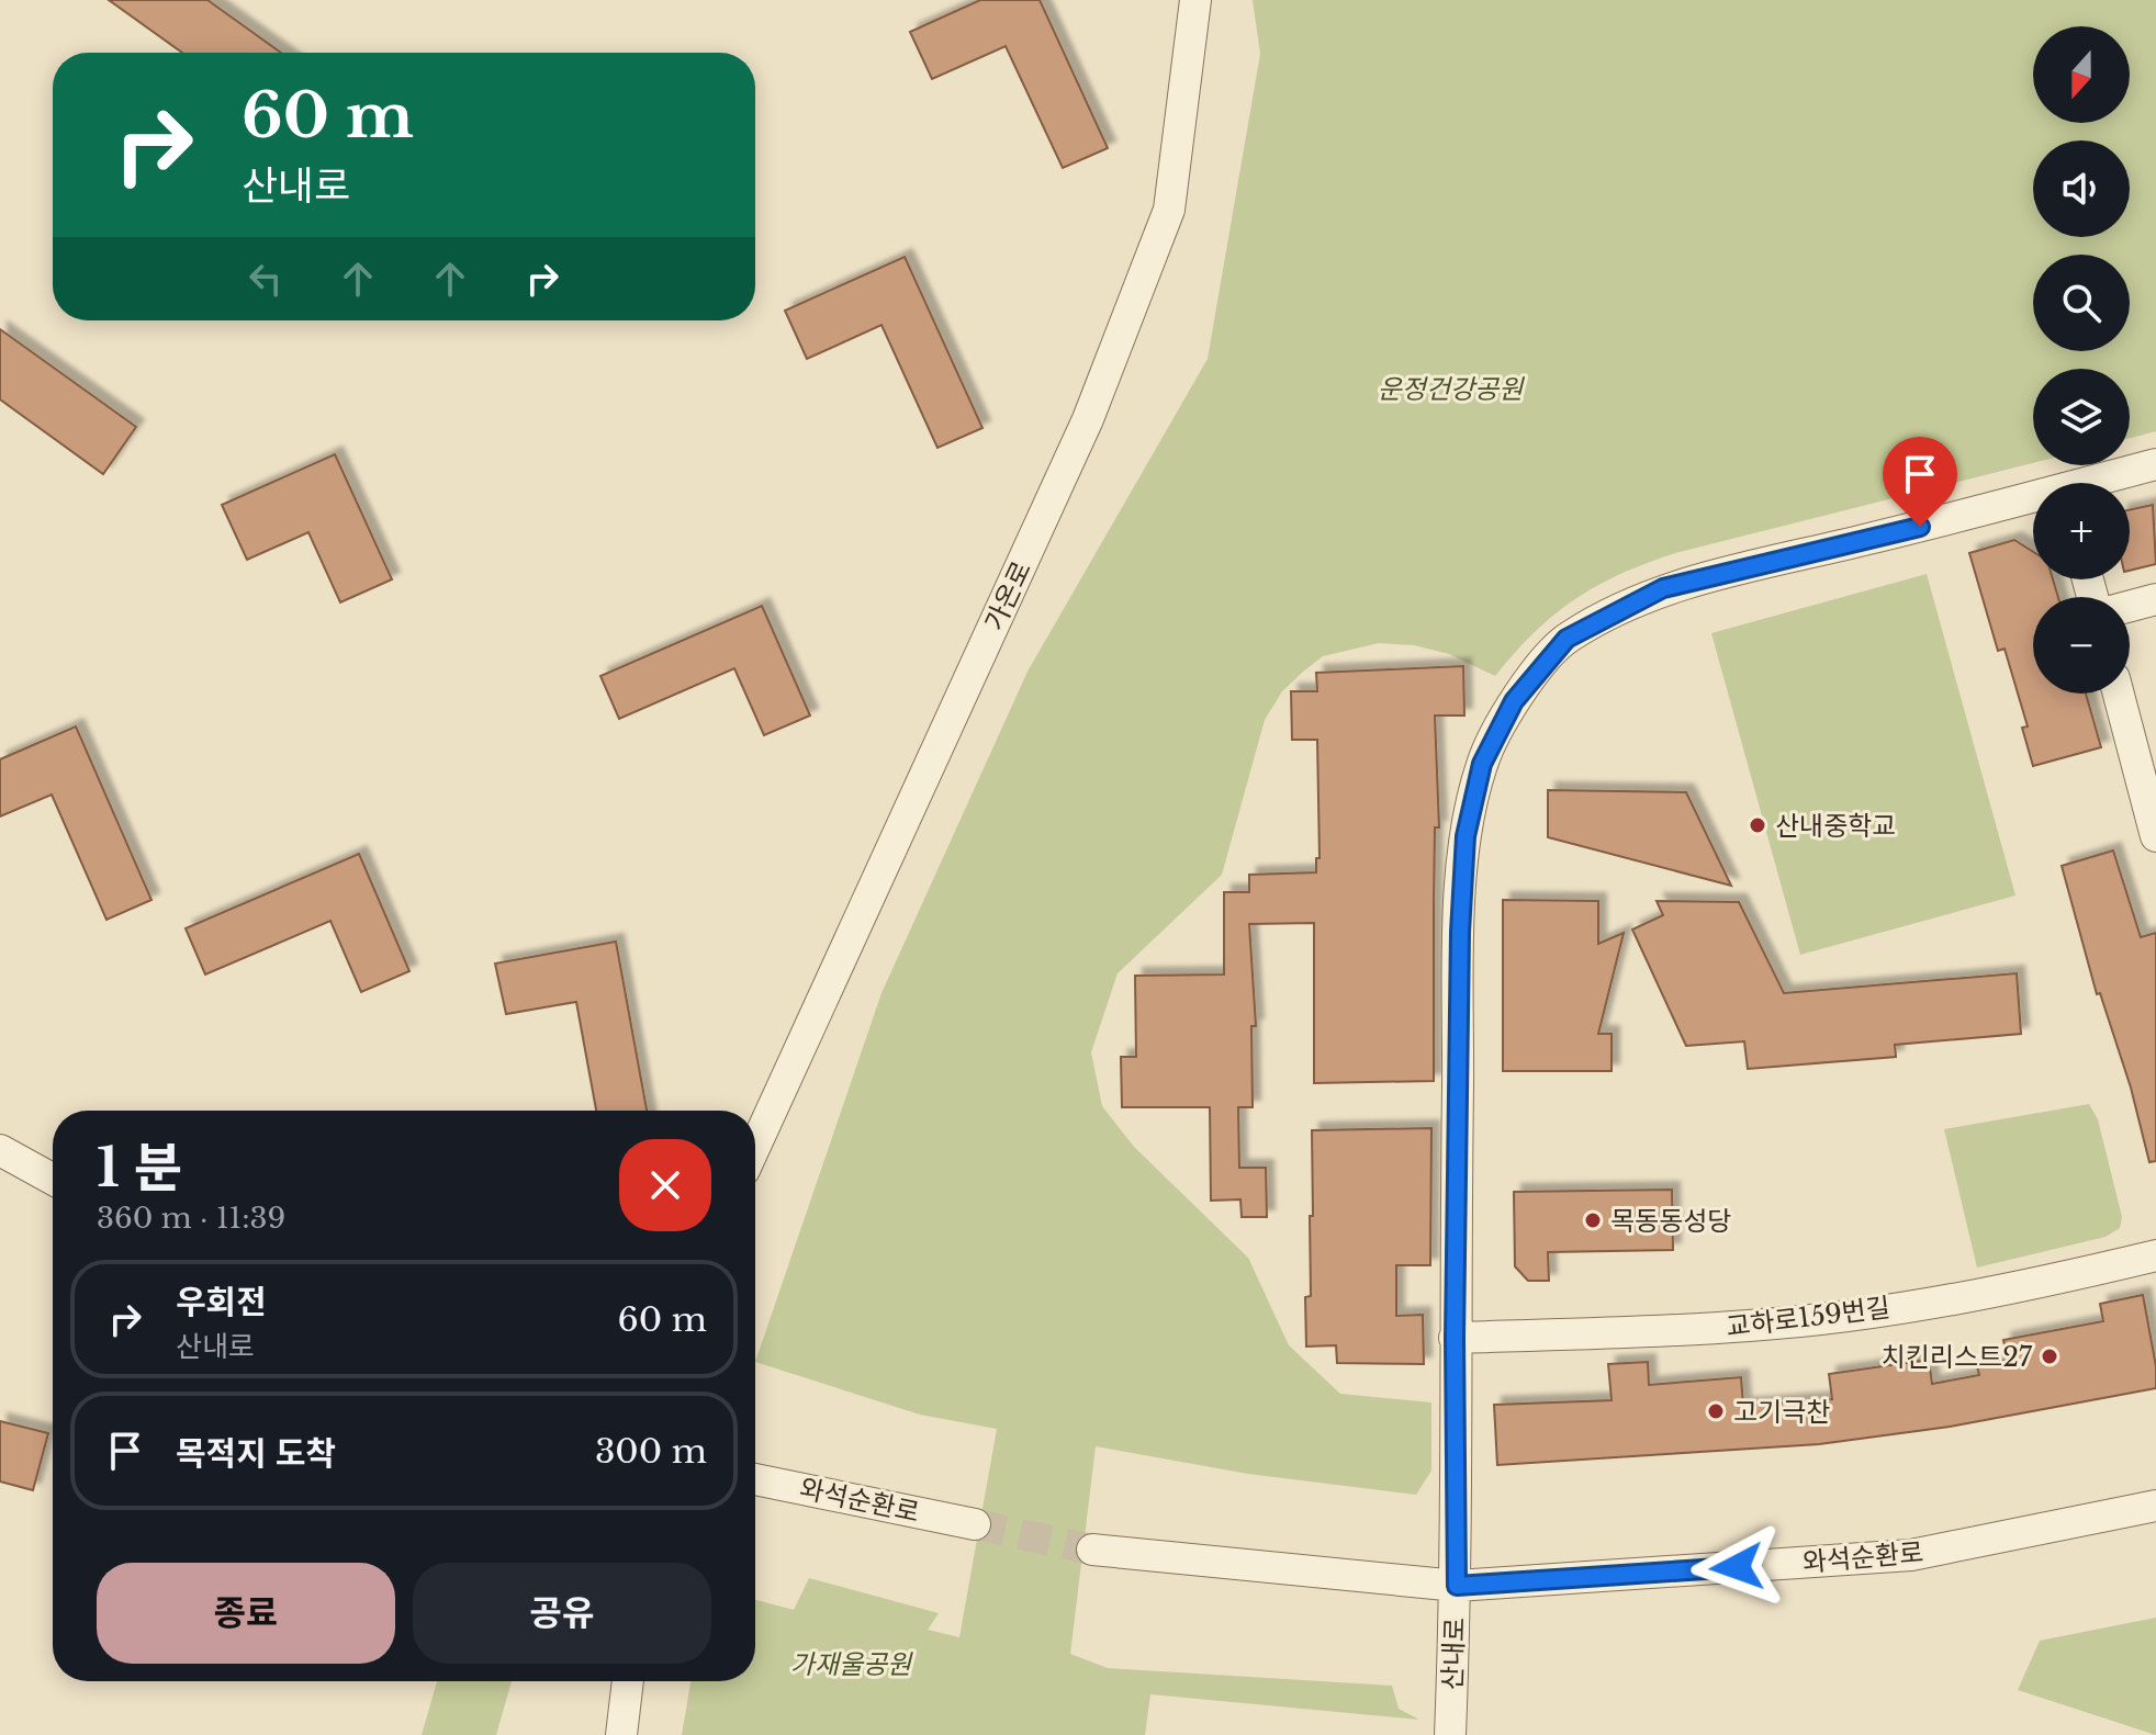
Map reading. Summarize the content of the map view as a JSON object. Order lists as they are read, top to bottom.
{
  "streets": {
    "street": [
      "가온로",
      "교하로159번길",
      "와석순환로",
      "산내로"
    ]
  },
  "crossings": [
    ["교하로159번길", "산내로"],
    ["와석순환로", "산내로"]
  ],
  "parks": ["운정건강공원", "가재울공원"],
  "places": [
    "산내중학교",
    "목동동성당",
    "치킨리스트27",
    "고기극찬"
  ],
  "north": "bottom",
  "page": {
    "map_buttons": ["+", "−"],
    "turn": ["60 m", "산내로"],
    "heading": ["1 분", "360 m · 11:39"],
    "list": [
      {
        "name": "우회전",
        "note": "산내로",
        "value": "60 m"
      },
      {
        "name": "목적지 도착",
        "value": "300 m"
      }
    ],
    "buttons": ["종료", "공유"]
  }
}
